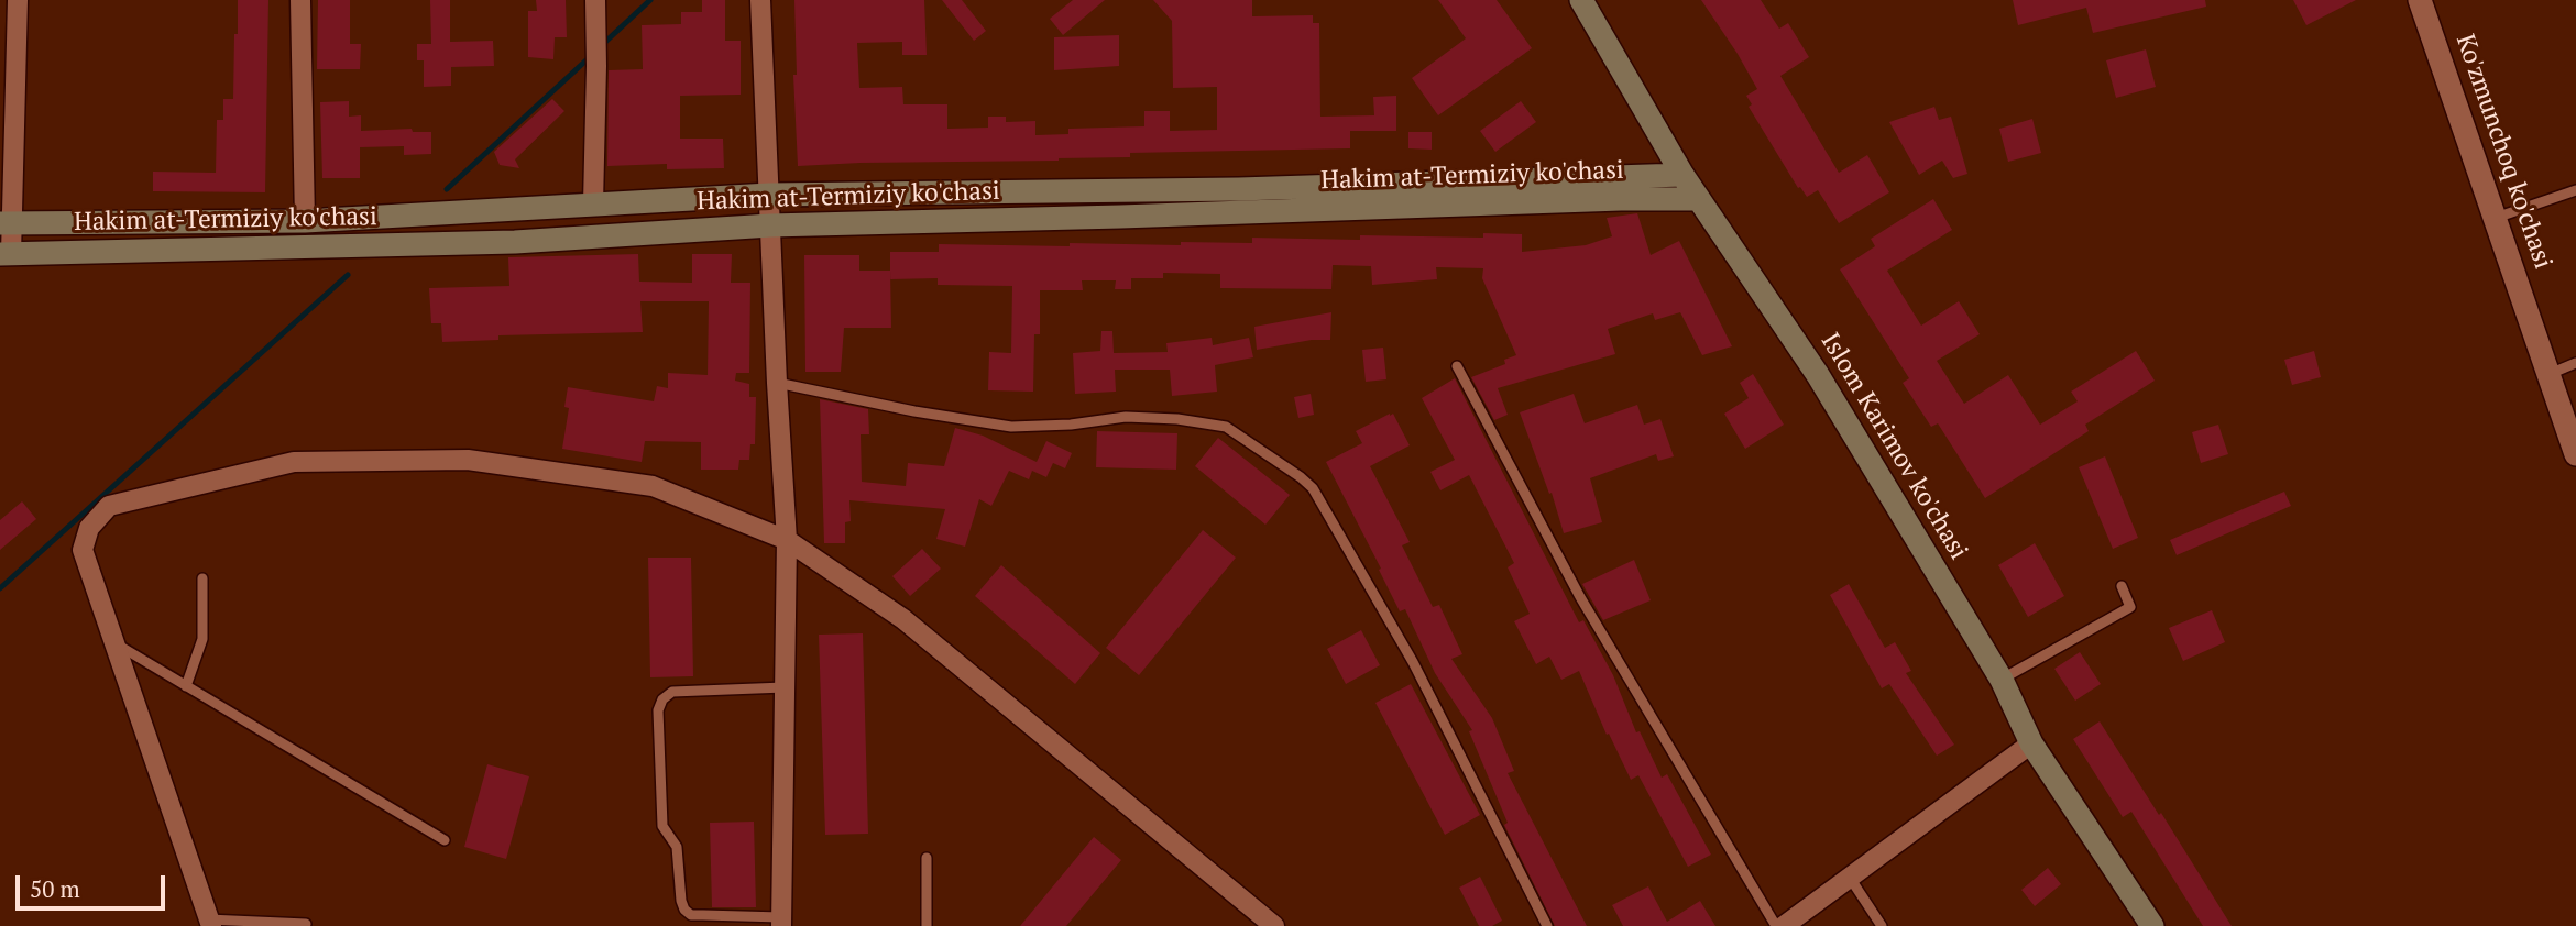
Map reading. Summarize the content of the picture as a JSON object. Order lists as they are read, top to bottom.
{
  "streets": {
    "main road": ["Hakim at-Termiziy ko'chasi", "Islom Karimov ko'chasi"],
    "street": ["Ko'zmunchoq ko'chasi"]
  },
  "crossings": [
    ["Hakim at-Termiziy ko'chasi", "Islom Karimov ko'chasi"]
  ],
  "scale_bar": "50 m"
}
